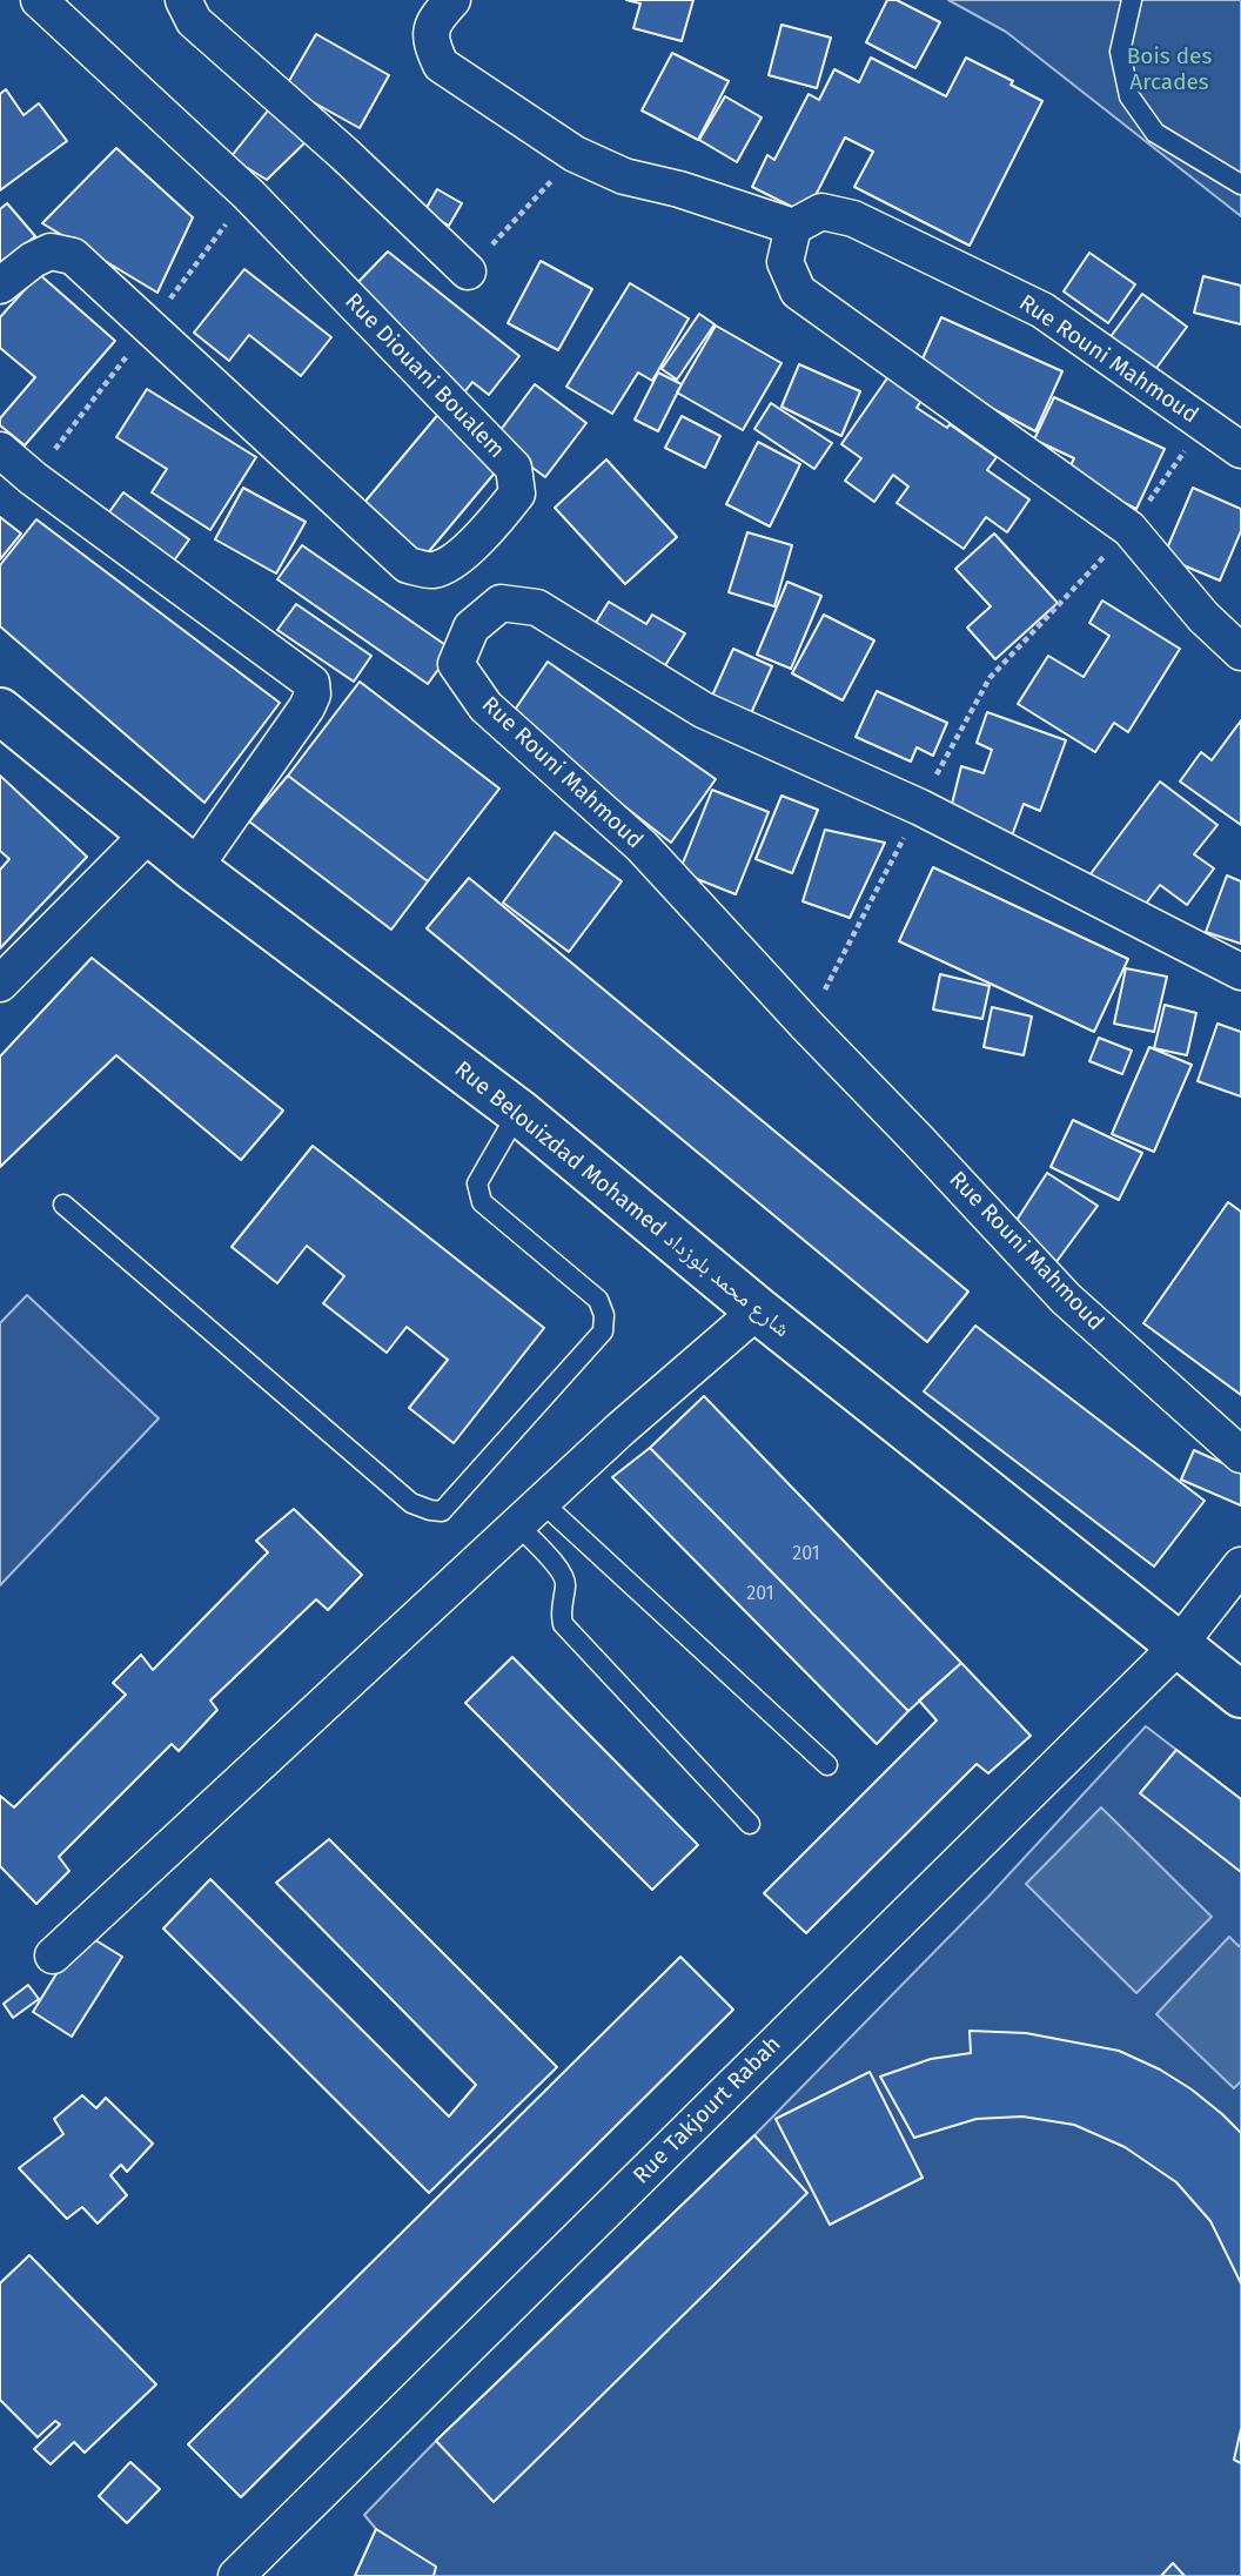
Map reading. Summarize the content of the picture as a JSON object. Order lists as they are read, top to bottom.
{
  "streets": {
    "main road": ["Rue Belouizdad Mohamed شارع محمد بلوزداد"],
    "street": ["Rue Rouni Mahmoud", "Rue Diouani Boualem", "Rue Takjourt Rabah"]
  },
  "crossings": [
    ["Rue Belouizdad Mohamed شارع محمد بلوزداد", "Rue Takjourt Rabah"]
  ],
  "parks": ["Bois des Arcades"],
  "house_numbers": ["201", "201"]
}
